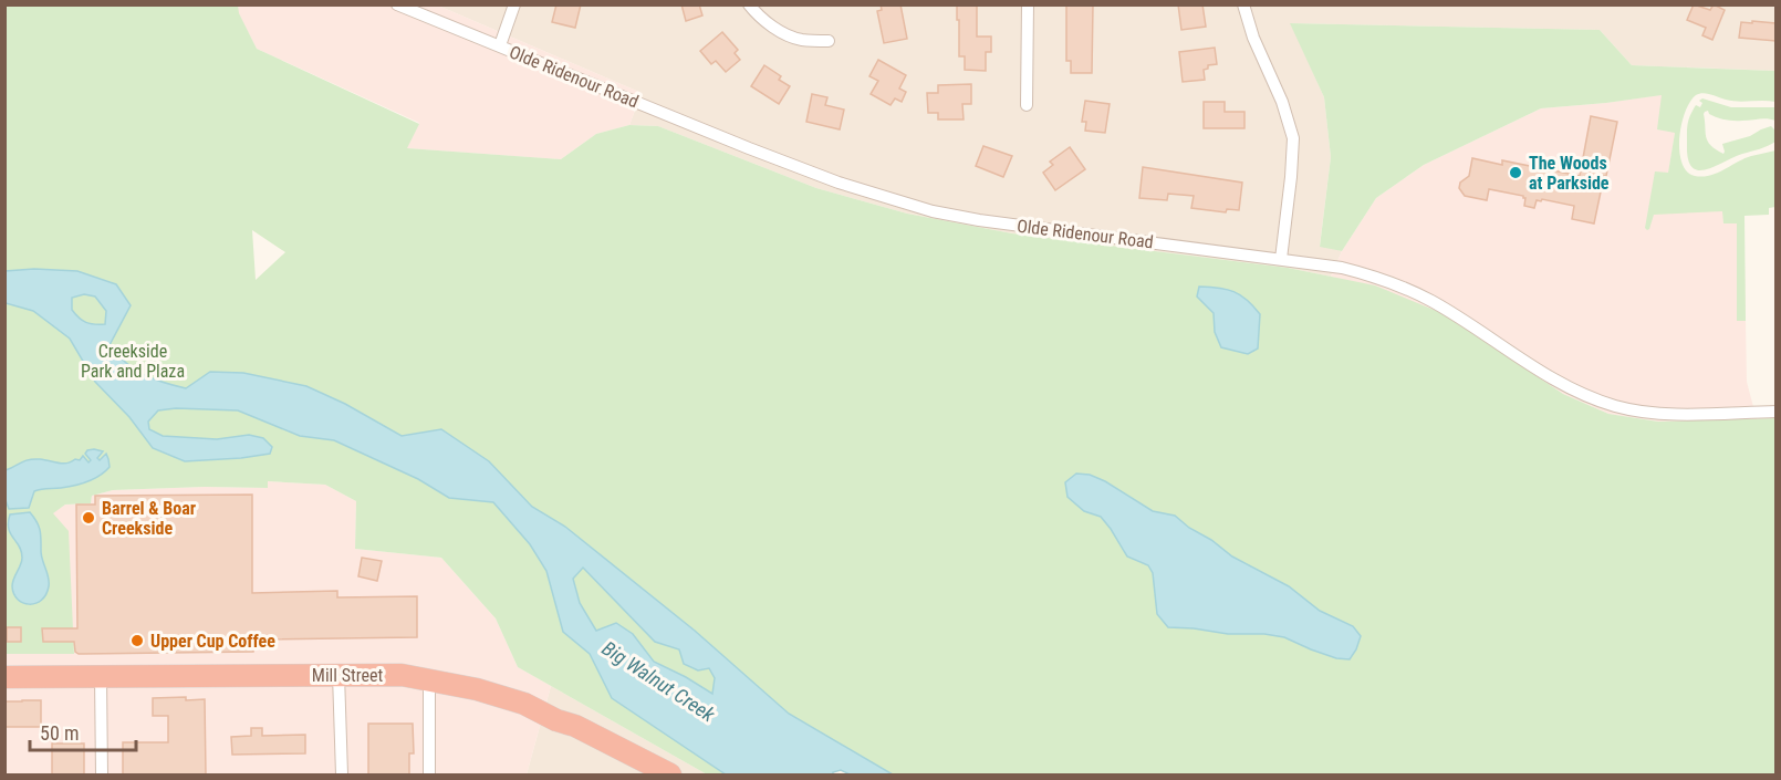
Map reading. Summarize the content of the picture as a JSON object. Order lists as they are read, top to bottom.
{
  "streets": {
    "highway": ["Mill Street"],
    "street": ["Olde Ridenour Road"]
  },
  "water": ["Big Walnut Creek"],
  "parks": ["Creekside Park and Plaza"],
  "places": ["The Woods at Parkside", "Barrel & Boar Creekside", "Upper Cup Coffee"],
  "scale_bar": "50 m"
}
